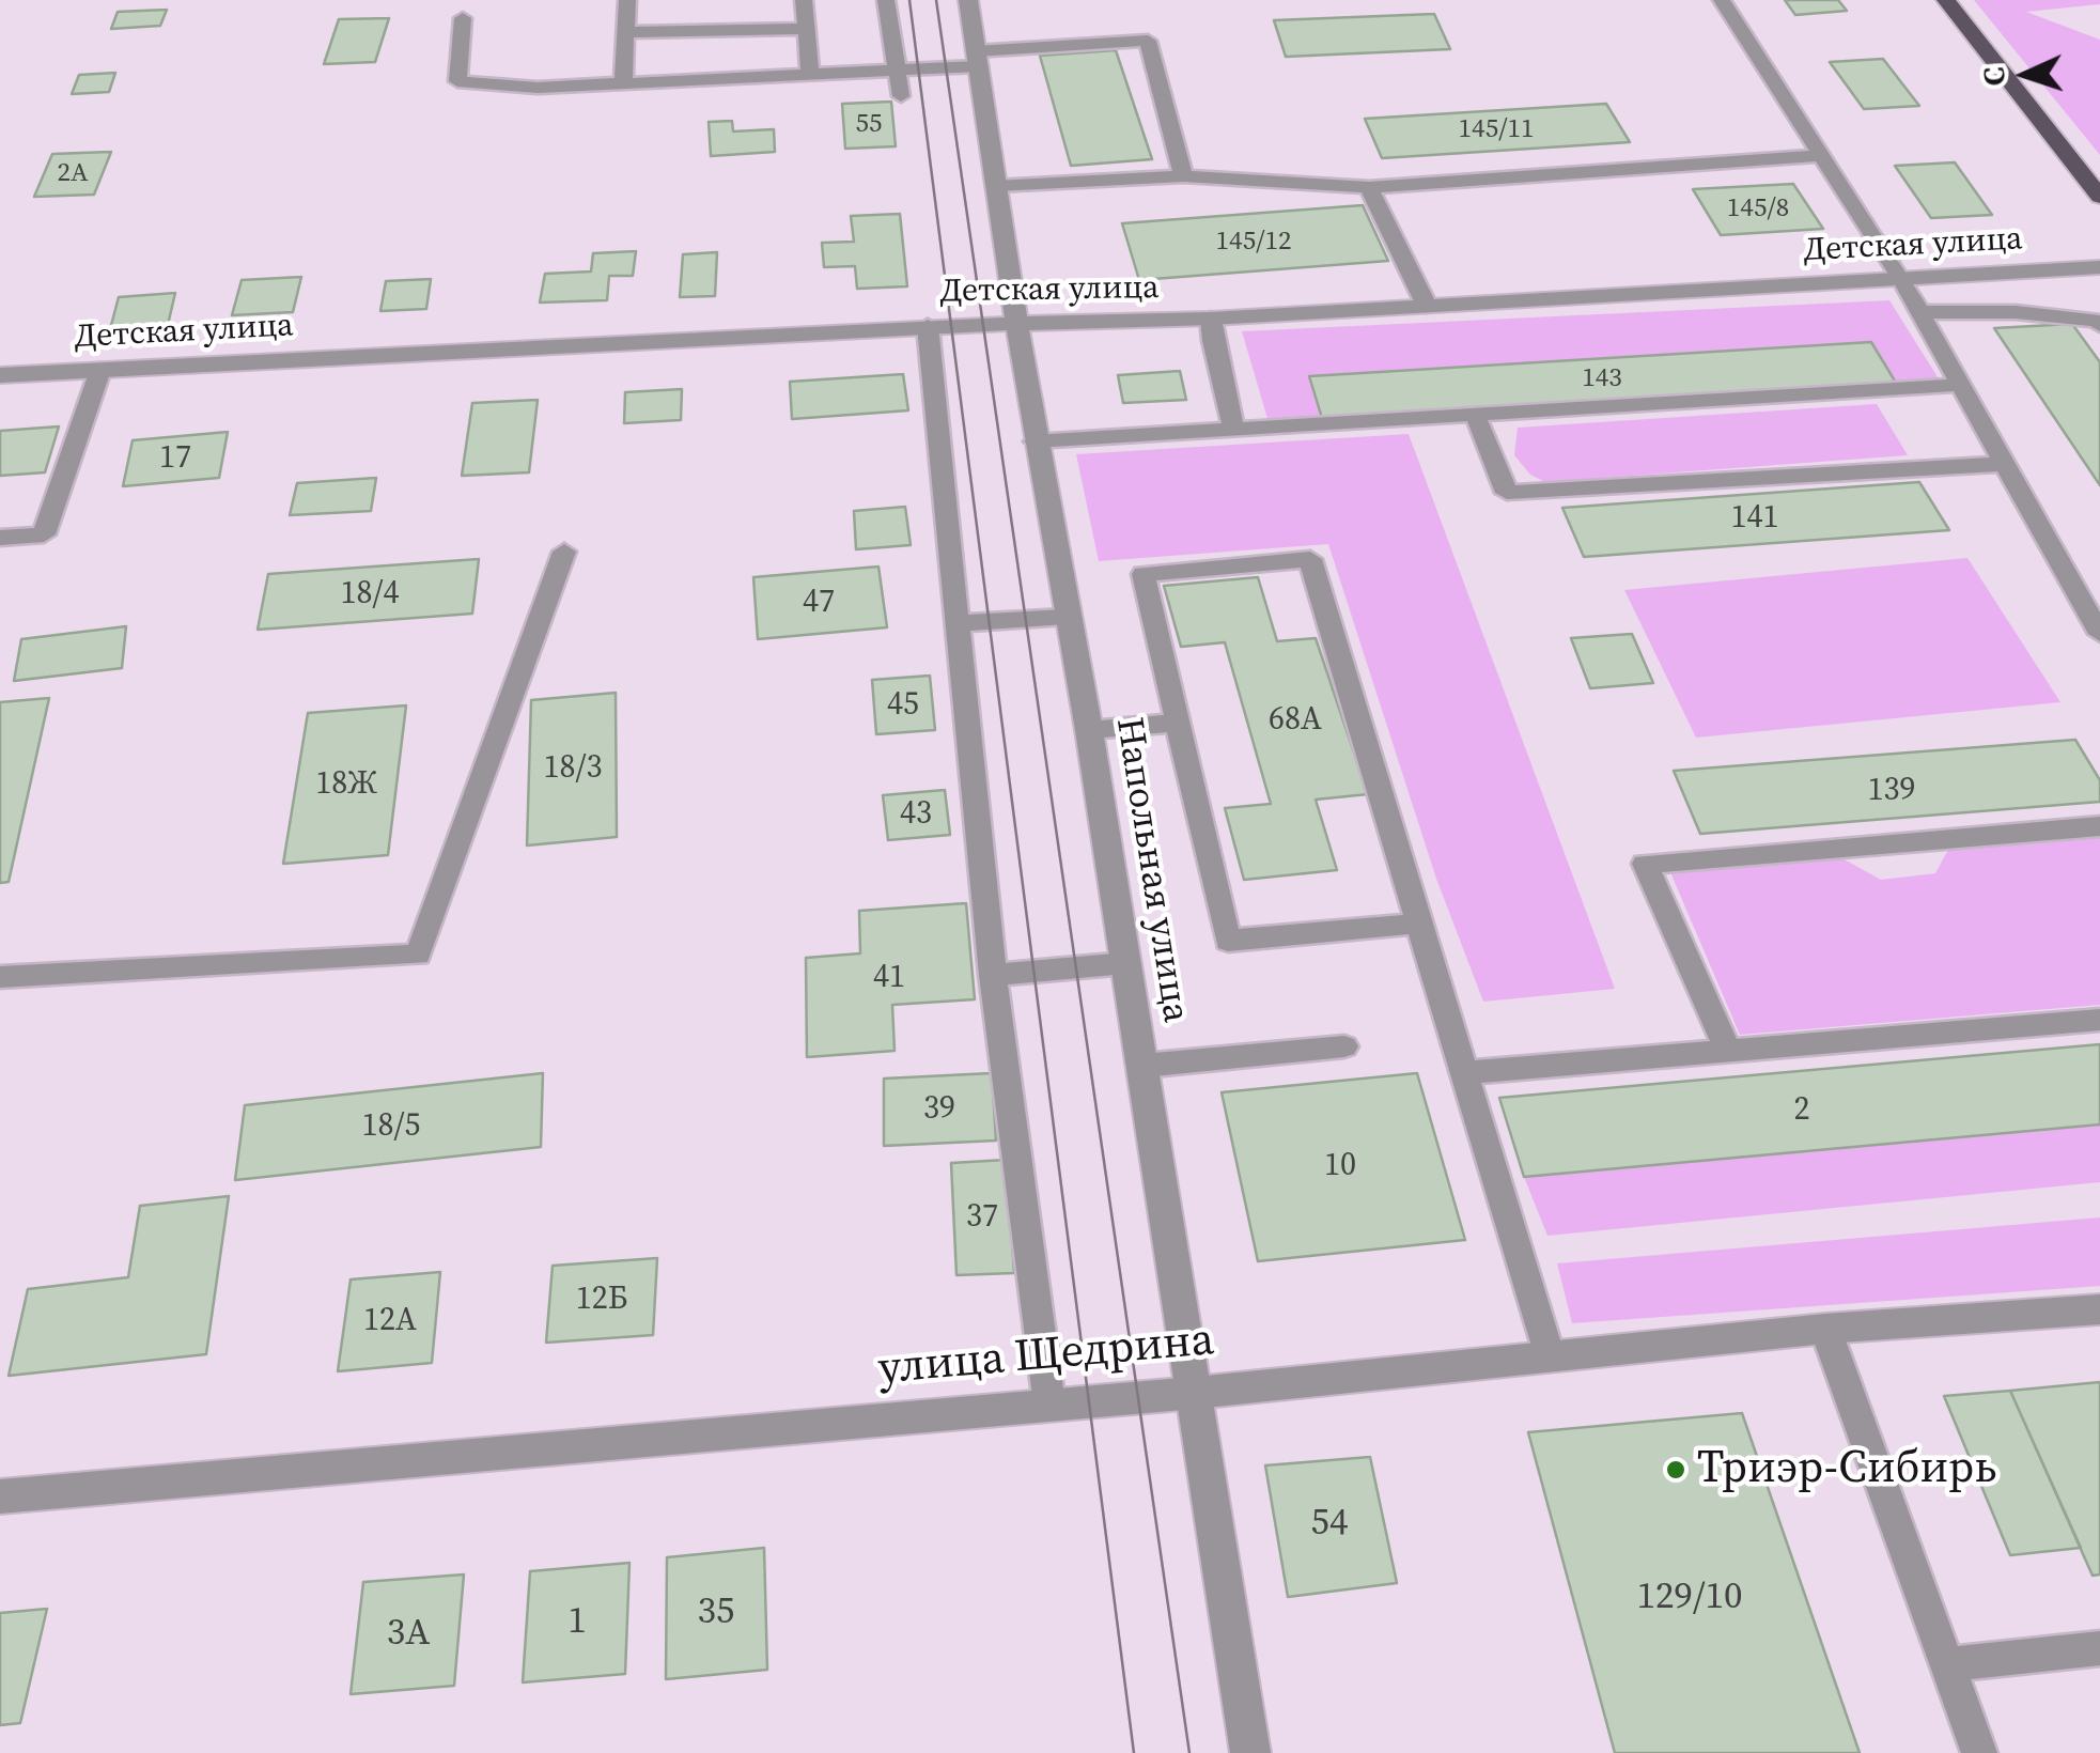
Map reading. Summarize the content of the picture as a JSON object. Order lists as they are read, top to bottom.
{
  "streets": {
    "street": ["Детская улица", "Напольная улица", "улица Щедрина"]
  },
  "crossings": [
    ["Детская улица", "Напольная улица"],
    ["Напольная улица", "улица Щедрина"]
  ],
  "places": ["Триэр-Сибирь"],
  "house_numbers": [
    "55",
    "145/11",
    "2А",
    "145/8",
    "145/12",
    "143",
    "17",
    "141",
    "18/4",
    "47",
    "45",
    "68А",
    "18/3",
    "18Ж",
    "139",
    "43",
    "41",
    "39",
    "2",
    "18/5",
    "10",
    "37",
    "12Б",
    "12А",
    "54",
    "129/10",
    "35",
    "1",
    "3А"
  ],
  "north": "left"
}
